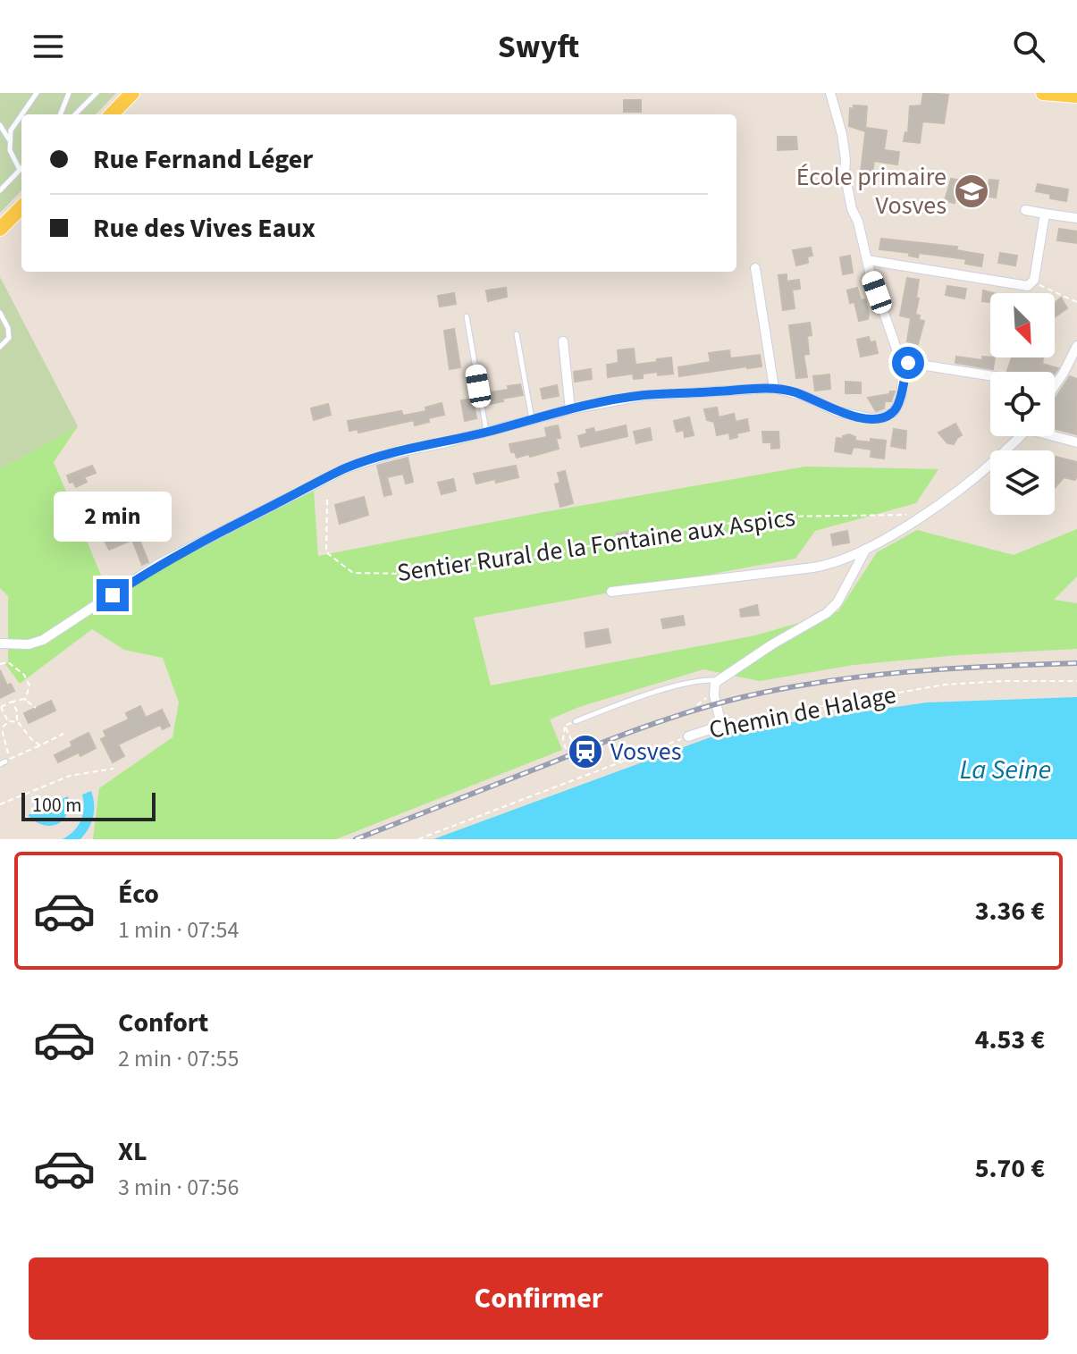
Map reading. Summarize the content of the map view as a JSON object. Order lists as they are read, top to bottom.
{
  "streets": {
    "street": ["Chemin de Halage"],
    "path": ["Sentier Rural de la Fontaine aux Aspics"]
  },
  "water": ["La Seine"],
  "places": {
    "school or university": ["École primaire Vosves"],
    "station": ["Vosves"]
  },
  "scale_bar": "100 m",
  "north": "bottom right",
  "page": {
    "header": "Swyft",
    "banner": ["Rue Fernand Léger", "Rue des Vives Eaux"],
    "bubble": "2 min",
    "scale": "100 m",
    "list": [
      {
        "name": "Éco",
        "note": "1 min · 07:54",
        "value": "3.36 €"
      },
      {
        "name": "Confort",
        "note": "2 min · 07:55",
        "value": "4.53 €"
      },
      {
        "name": "XL",
        "note": "3 min · 07:56",
        "value": "5.70 €"
      }
    ],
    "buttons": "Confirmer"
  }
}
